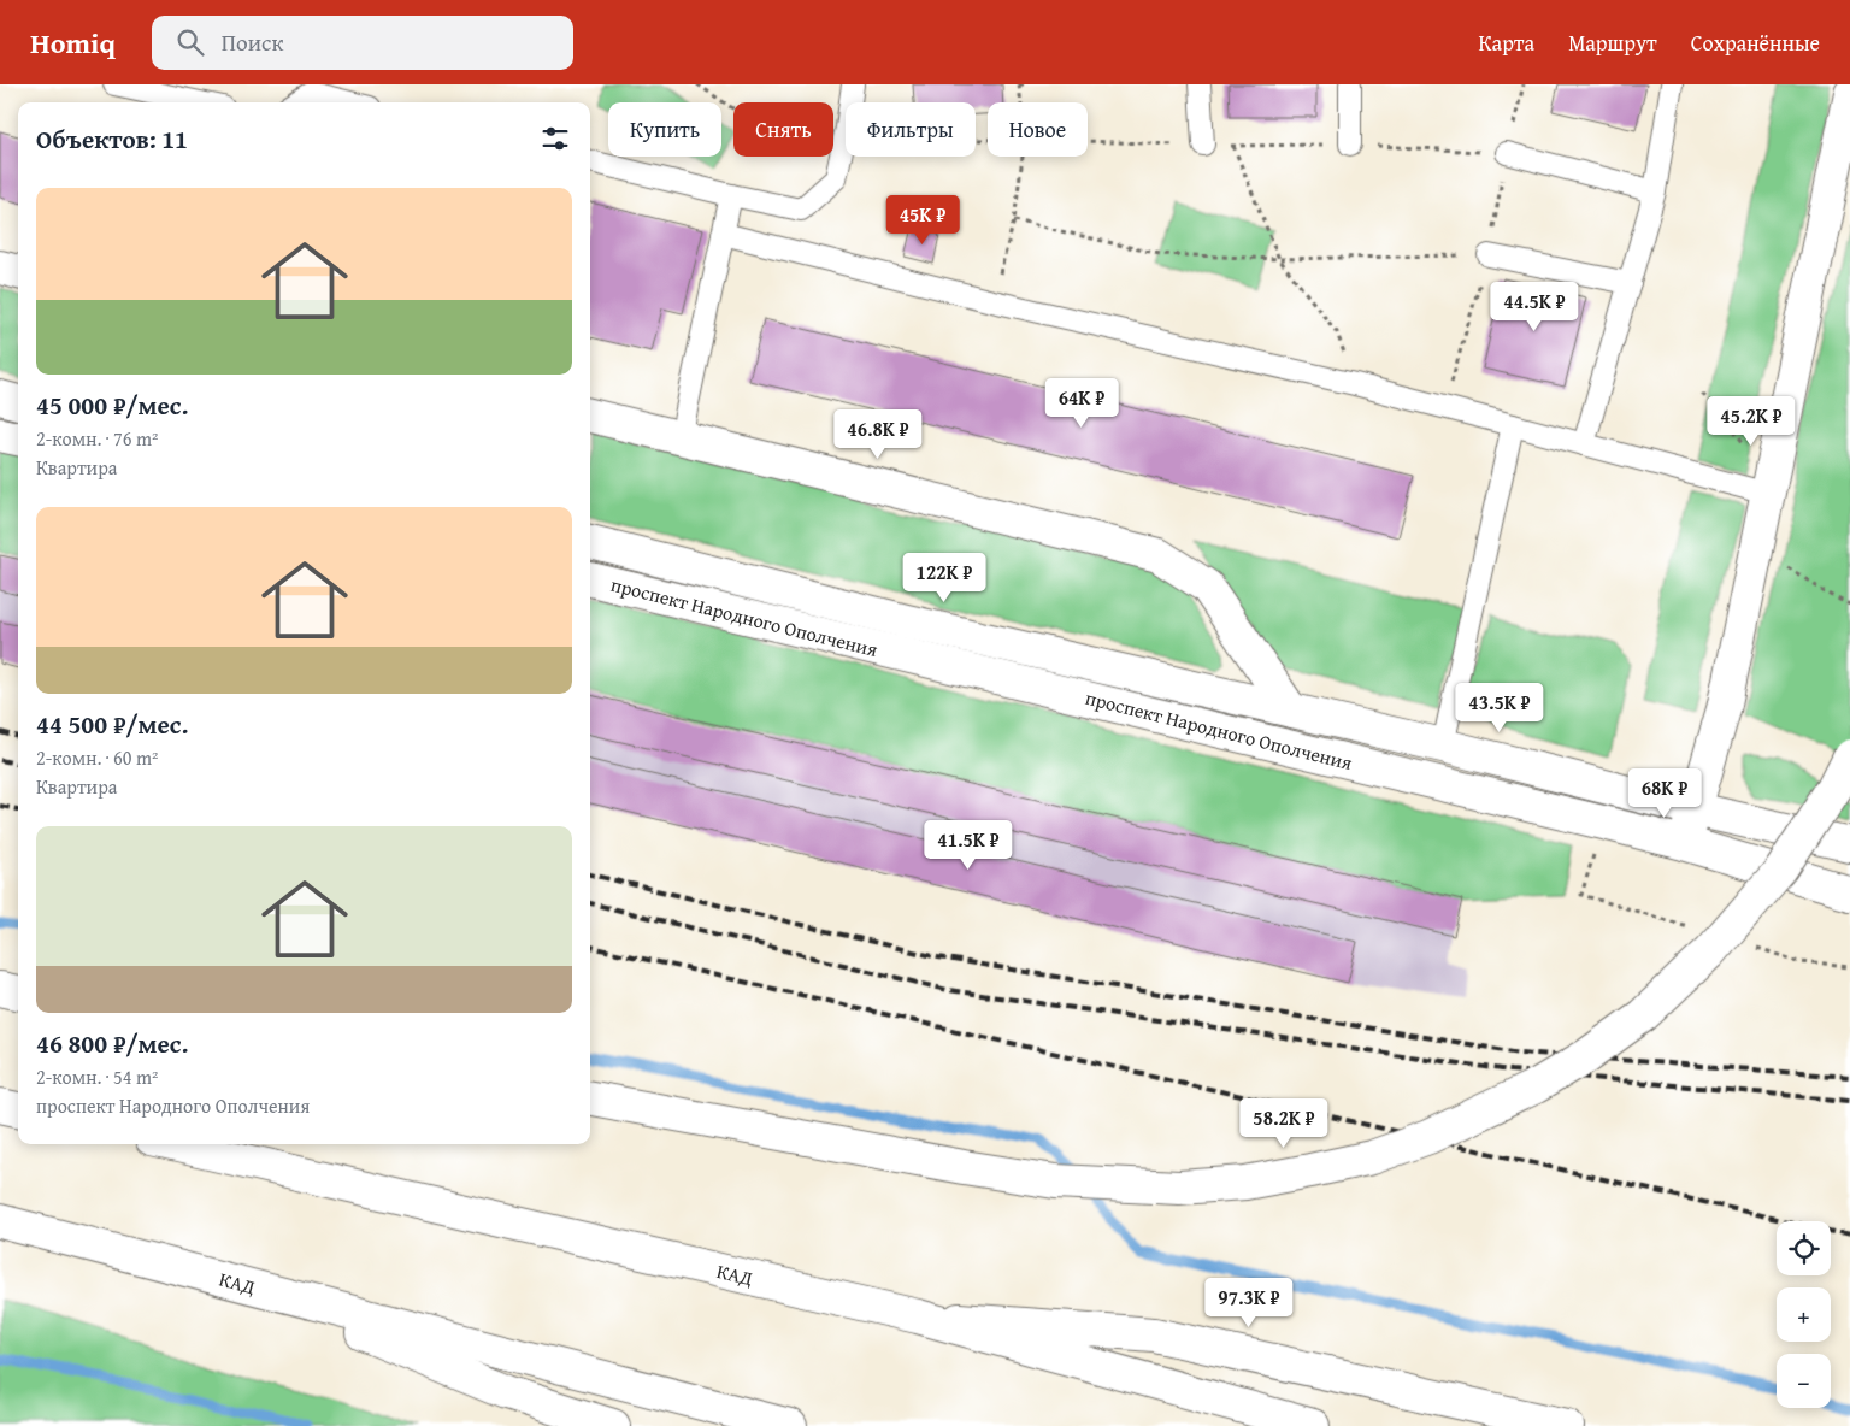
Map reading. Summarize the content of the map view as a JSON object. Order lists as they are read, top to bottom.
{
  "streets": {
    "main road": ["проспект Народного Ополчения", "КАД"]
  },
  "page": {
    "header": "Homiq",
    "search": "Поиск",
    "nav": ["Карта", "Маршрут", "Сохранённые"],
    "chip": [
      "Купить",
      "Снять",
      "Фильтры",
      "Новое"
    ],
    "heading": "Объектов: 11",
    "list": [
      {
        "name": "45 000 ₽/мес.",
        "note": "2-комн. · 76 m² · Квартира"
      },
      {
        "name": "44 500 ₽/мес.",
        "note": "2-комн. · 60 m² · Квартира"
      },
      {
        "name": "46 800 ₽/мес.",
        "note": "2-комн. · 54 m² · проспект Народного Ополчения"
      }
    ],
    "price": [
      "45K ₽",
      "44.5K ₽",
      "64K ₽",
      "45.2K ₽",
      "46.8K ₽",
      "122K ₽",
      "43.5K ₽",
      "68K ₽",
      "41.5K ₽",
      "58.2K ₽",
      "97.3K ₽"
    ],
    "map_buttons": ["+", "−"]
  }
}
